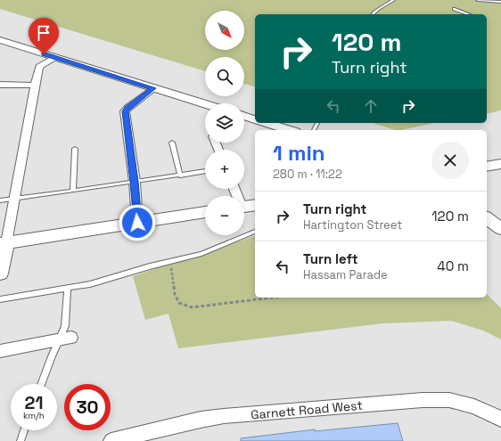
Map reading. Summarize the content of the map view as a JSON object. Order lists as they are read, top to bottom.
{
  "streets": {
    "street": ["Garnett Road West"]
  },
  "north": "bottom right",
  "page": {
    "map_buttons": ["+", "−"],
    "turn": ["120 m", "Turn right"],
    "heading": ["1 min", "280 m · 11:22"],
    "list": [
      {
        "name": "Turn right",
        "note": "Hartington Street",
        "value": "120 m"
      },
      {
        "name": "Turn left",
        "note": "Hassam Parade",
        "value": "40 m"
      }
    ],
    "speed": "21 km/h",
    "limit": "30"
  }
}
